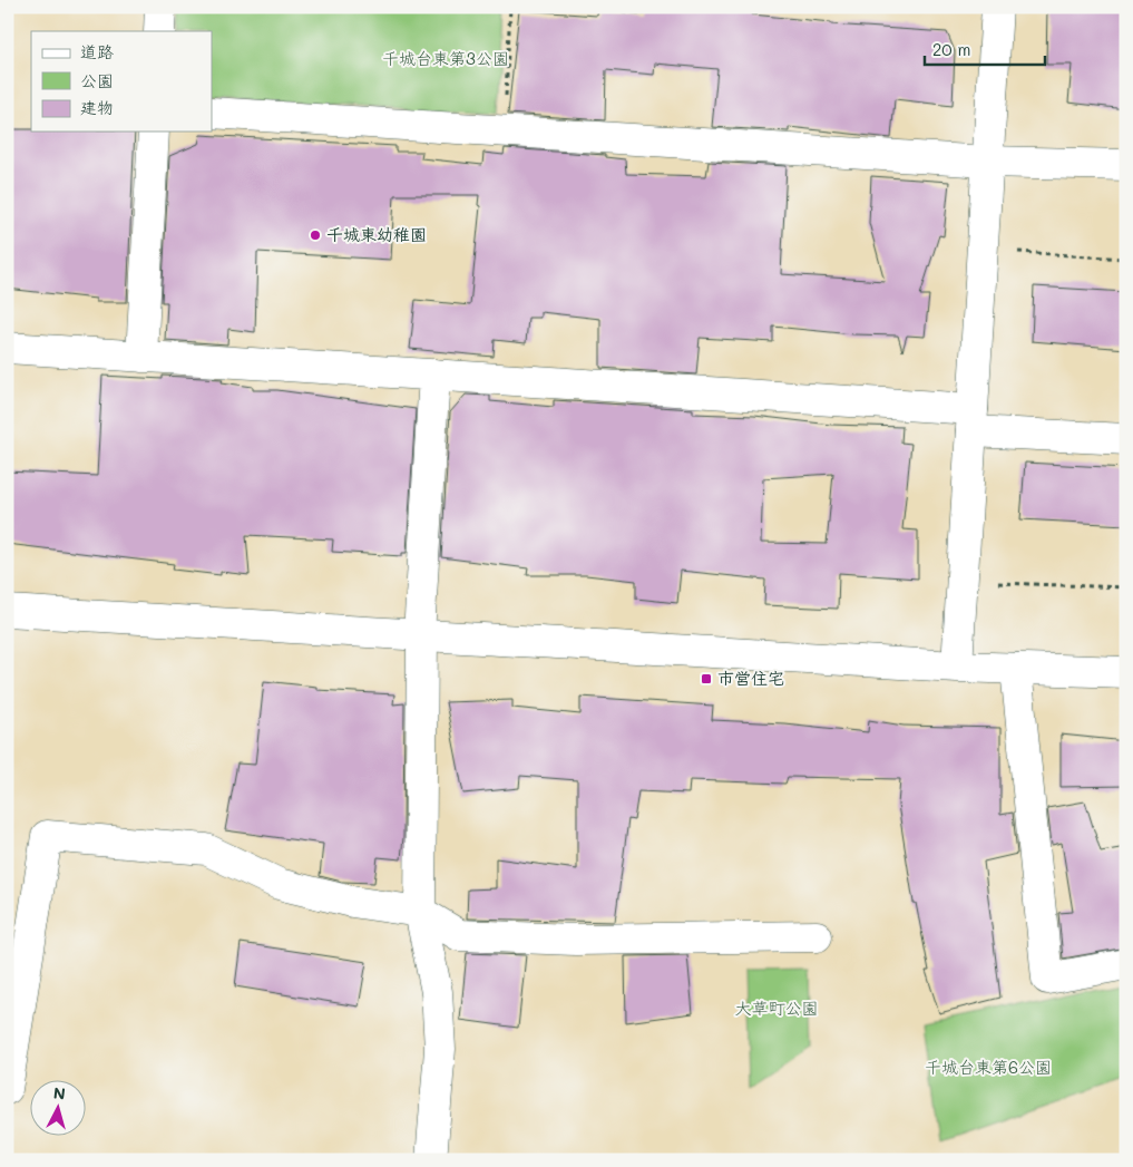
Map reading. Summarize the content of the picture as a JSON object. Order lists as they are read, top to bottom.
{
  "parks": ["千城台東第3公園", "大草町公園", "千城台東第6公園"],
  "places": {
    "other": ["千城東幼稚園"],
    "transit": ["市営住宅"]
  },
  "legend": ["道路", "公園", "建物"],
  "scale_bar": "20 m",
  "north": "top"
}
